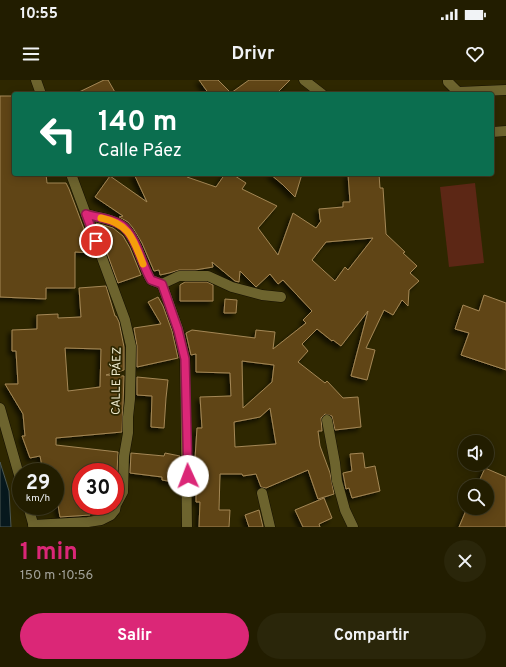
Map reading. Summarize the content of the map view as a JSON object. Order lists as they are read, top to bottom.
{
  "streets": {
    "street": ["CALLE PÁEZ"]
  },
  "page": {
    "status": "10:55",
    "header": "Drivr",
    "turn": ["140 m", "Calle Páez"],
    "speed": "29 km/h",
    "limit": "30",
    "heading": ["1 min", "150 m · 10:56"],
    "buttons": ["Salir", "Compartir"]
  }
}
